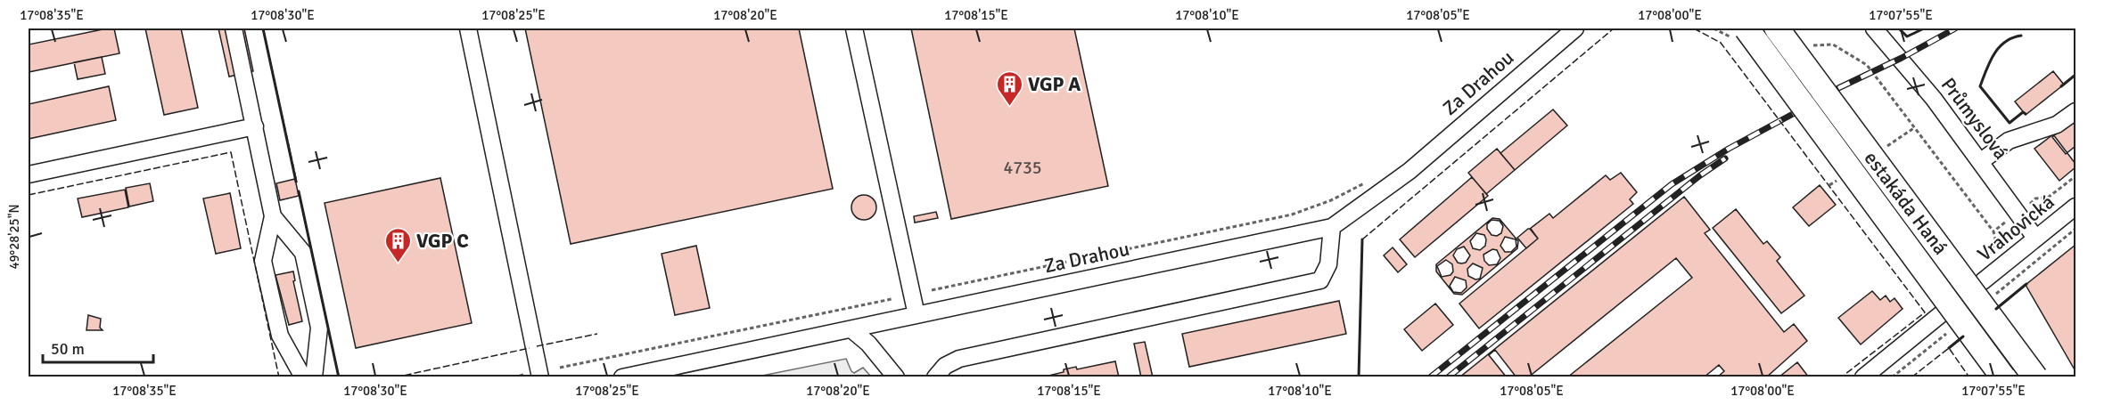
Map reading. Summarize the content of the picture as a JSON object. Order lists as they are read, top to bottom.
{
  "streets": {
    "highway": ["estakáda Haná"],
    "street": ["Za Drahou", "Průmyslová", "Vrahovická"]
  },
  "crossings": [
    ["Průmyslová", "Vrahovická"]
  ],
  "places": {
    "building": ["VGP A", "VGP C"]
  },
  "house_numbers": ["4735"],
  "scale_bar": "50 m",
  "coordinates": [
    "17°08'35\"E",
    "17°08'30\"E",
    "17°08'25\"E",
    "17°08'20\"E",
    "17°08'15\"E",
    "17°08'10\"E",
    "17°08'05\"E",
    "17°08'00\"E",
    "17°07'55\"E",
    "49°28'25\"N"
  ]
}
